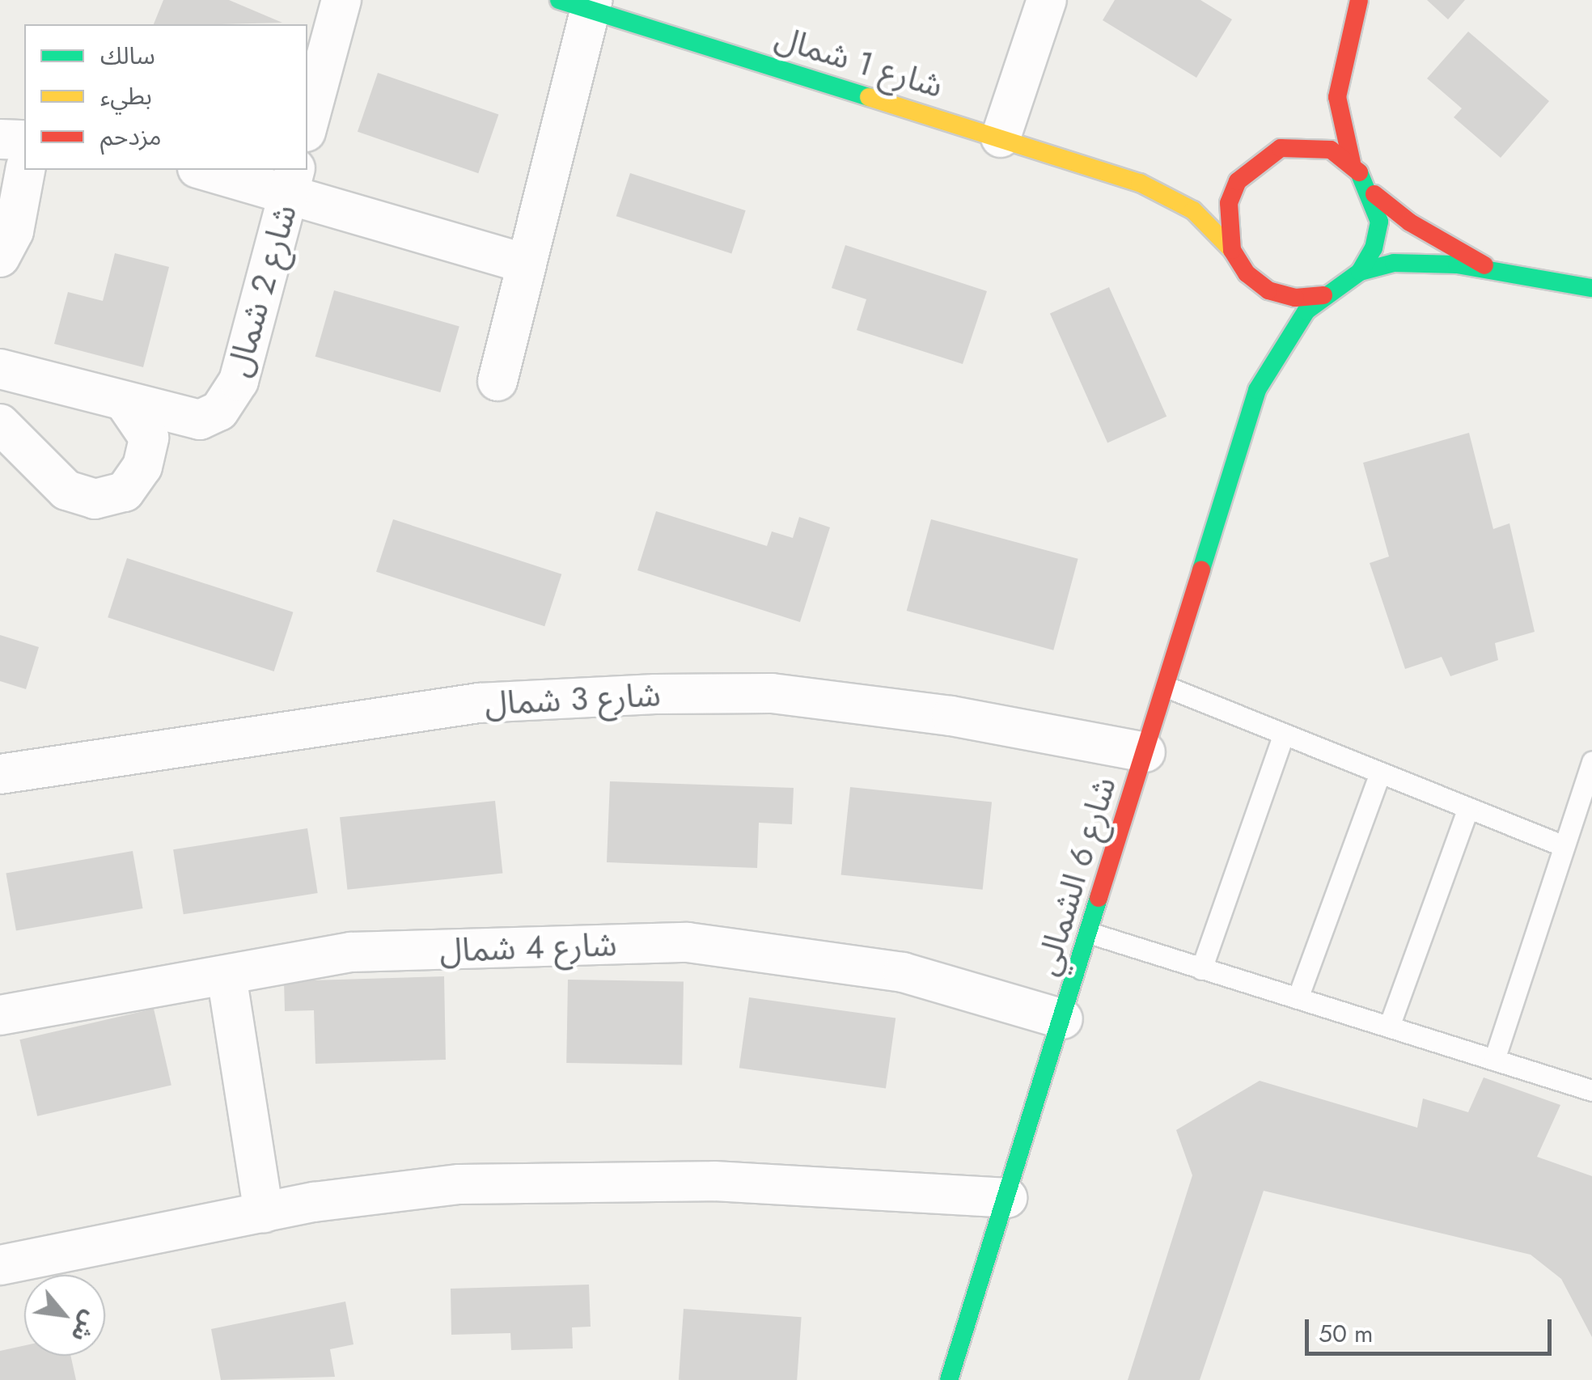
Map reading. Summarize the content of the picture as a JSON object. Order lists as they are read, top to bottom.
{
  "streets": {
    "street": [
      "شارع 1 شمال",
      "شارع 2 شمال",
      "شارع 3 شمال",
      "شارع 6 الشمالي",
      "شارع 4 شمال"
    ]
  },
  "crossings": [
    ["شارع 1 شمال", "شارع 6 الشمالي"],
    ["شارع 3 شمال", "شارع 6 الشمالي"],
    ["شارع 6 الشمالي", "شارع 4 شمال"]
  ],
  "legend": ["سالك", "بطيء", "مزدحم"],
  "scale_bar": "50 m",
  "north": "bottom right"
}
